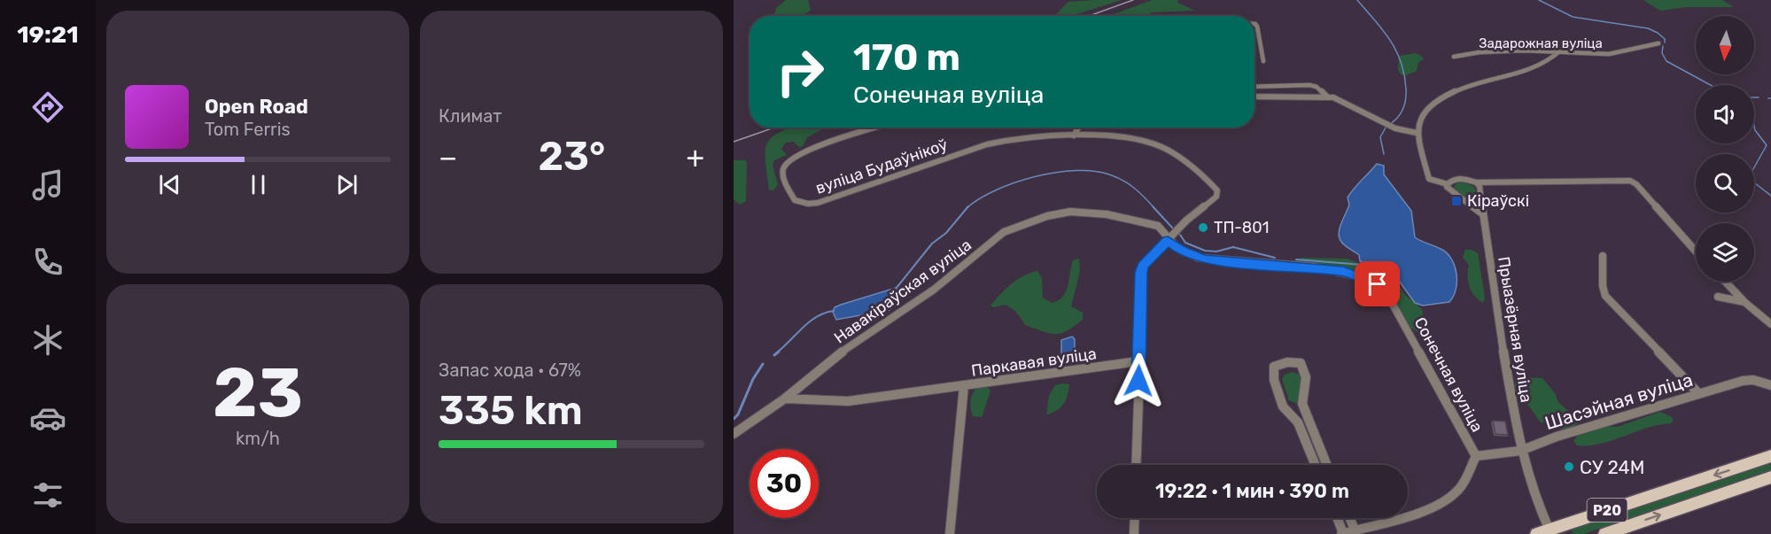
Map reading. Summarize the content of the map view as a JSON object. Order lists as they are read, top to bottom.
{
  "streets": {
    "main road": ["Р20"],
    "street": [
      "Задарожная вуліца",
      "вуліца Будаўнікоў",
      "Навакіраўская вуліца",
      "Прыазёрная вуліца",
      "Паркавая вуліца",
      "Сонечная вуліца",
      "Шасэйная вуліца"
    ]
  },
  "crossings": [
    ["вуліца Будаўнікоў", "Навакіраўская вуліца"],
    ["вуліца Будаўнікоў", "Сонечная вуліца"],
    ["Навакіраўская вуліца", "Паркавая вуліца"],
    ["Навакіраўская вуліца", "Сонечная вуліца"],
    ["Прыазёрная вуліца", "Шасэйная вуліца"],
    ["Прыазёрная вуліца", "Р20"],
    ["Сонечная вуліца", "Шасэйная вуліца"]
  ],
  "places": {
    "transit": ["Кіраўскі"],
    "other": ["ТП-801", "СУ 24М"]
  },
  "north": "bottom",
  "page": {
    "tabs": "19:21",
    "tile": [
      "Климат",
      ["23", "km/h"],
      ["Запас хода · 67%", "335 km"]
    ],
    "turn": ["170 m", "Сонечная вуліца"],
    "song": ["Open Road", "Tom Ferris"],
    "heat": ["−", "23°", "+"],
    "limit": "30",
    "trip": "19:22 · 1 мин · 390 m"
  }
}
